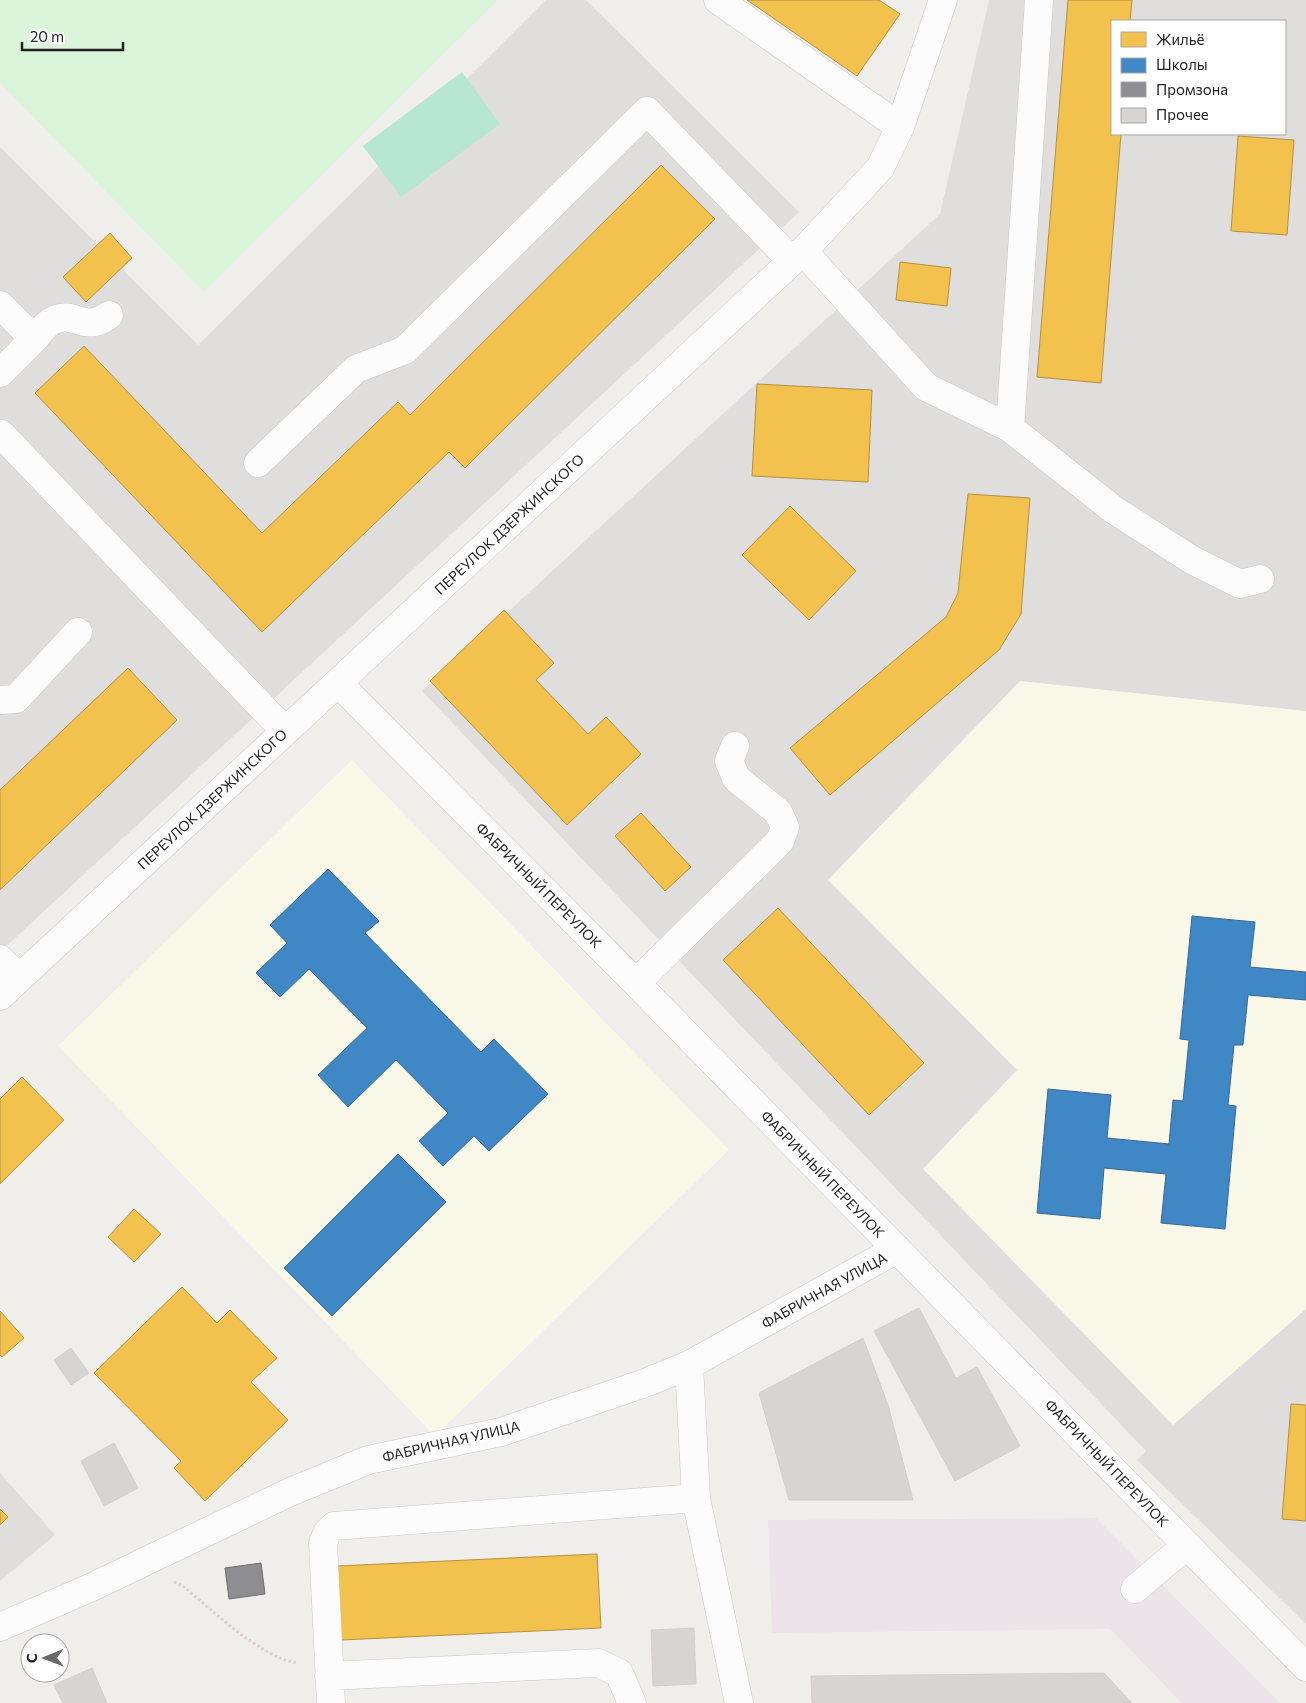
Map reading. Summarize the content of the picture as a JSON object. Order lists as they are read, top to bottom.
{
  "streets": {
    "street": ["ПЕРЕУЛОК ДЗЕРЖИНСКОГО", "ФАБРИЧНЫЙ ПЕРЕУЛОК", "ФАБРИЧНАЯ УЛИЦА"]
  },
  "crossings": [
    ["ПЕРЕУЛОК ДЗЕРЖИНСКОГО", "ФАБРИЧНЫЙ ПЕРЕУЛОК"],
    ["ФАБРИЧНЫЙ ПЕРЕУЛОК", "ФАБРИЧНАЯ УЛИЦА"]
  ],
  "legend": [
    "Жильё",
    "Школы",
    "Промзона",
    "Прочее"
  ],
  "scale_bar": "20 m",
  "north": "left"
}
